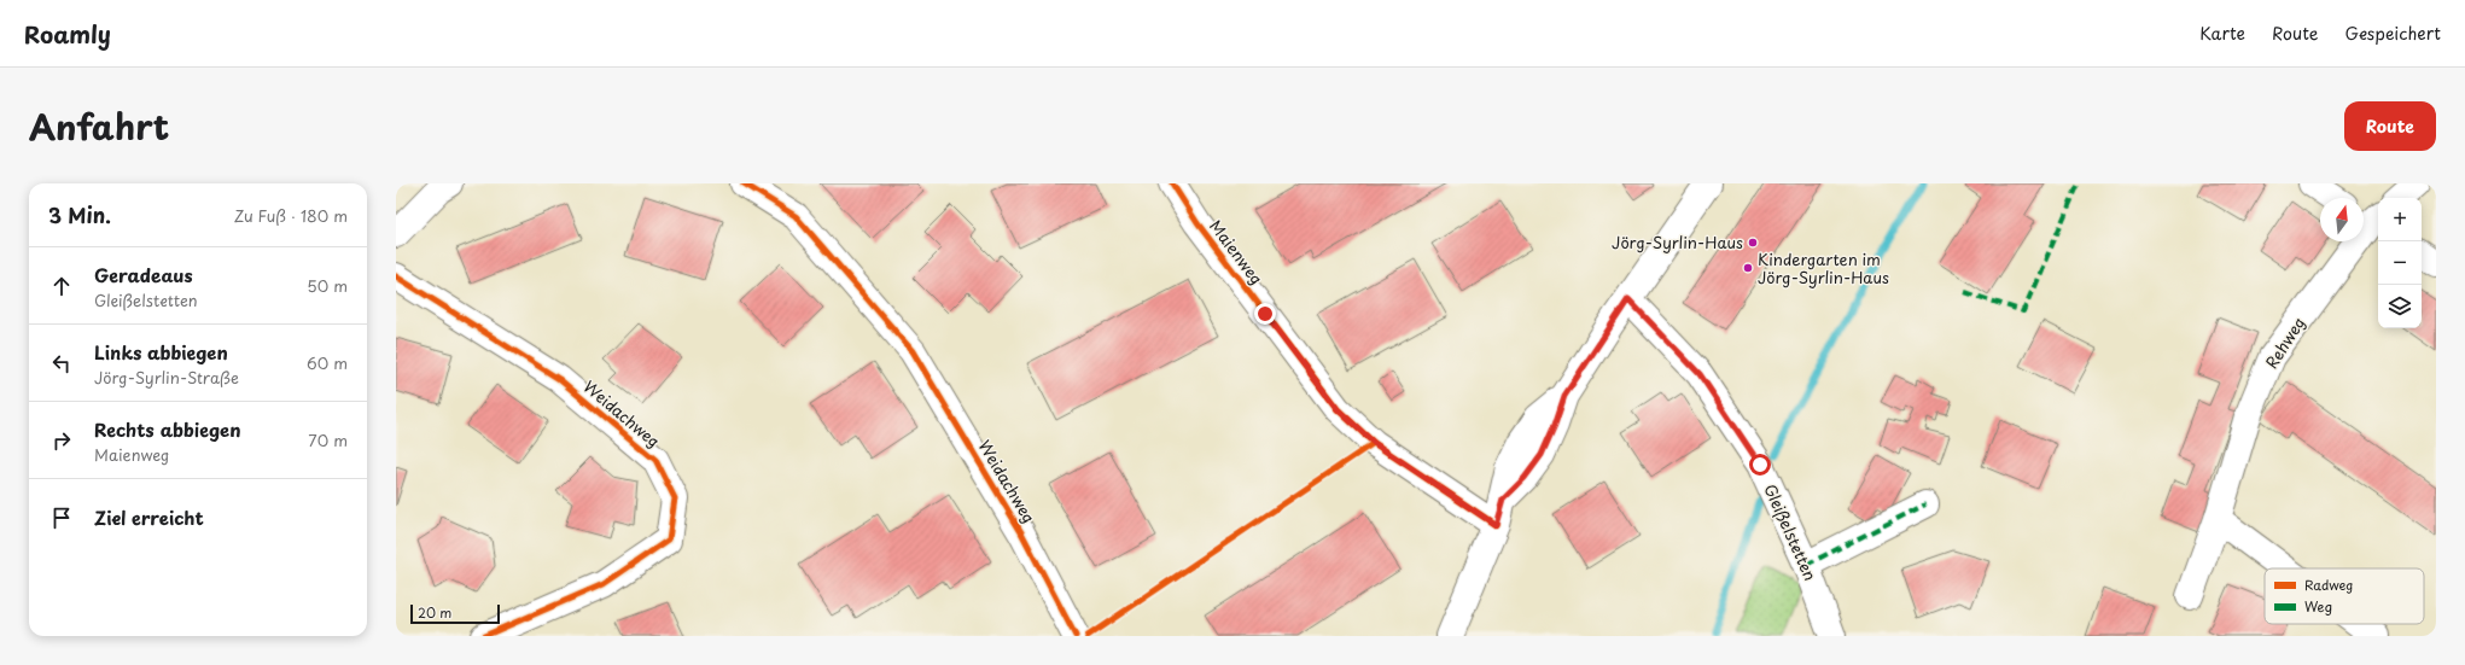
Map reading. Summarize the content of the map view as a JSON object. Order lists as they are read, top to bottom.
{
  "streets": {
    "street": [
      "Maienweg",
      "Rehweg",
      "Weidachweg",
      "Gleißelstetten"
    ]
  },
  "places": ["Jörg-Syrlin-Haus", "Kindergarten im Jörg-Syrlin-Haus"],
  "legend": ["Radweg", "Weg"],
  "scale_bar": "20 m",
  "north": "top",
  "page": {
    "header": "Roamly",
    "nav": ["Karte", "Route", "Gespeichert"],
    "title": "Anfahrt",
    "buttons": "Route",
    "heading": ["3 Min.", "Zu Fuß · 180 m"],
    "map_buttons": ["+", "−"],
    "list": [
      ["Geradeaus", "Gleißelstetten", "50 m"],
      ["Links abbiegen", "Jörg-Syrlin-Straße", "60 m"],
      ["Rechts abbiegen", "Maienweg", "70 m"],
      "Ziel erreicht"
    ],
    "scale": "20 m"
  }
}
